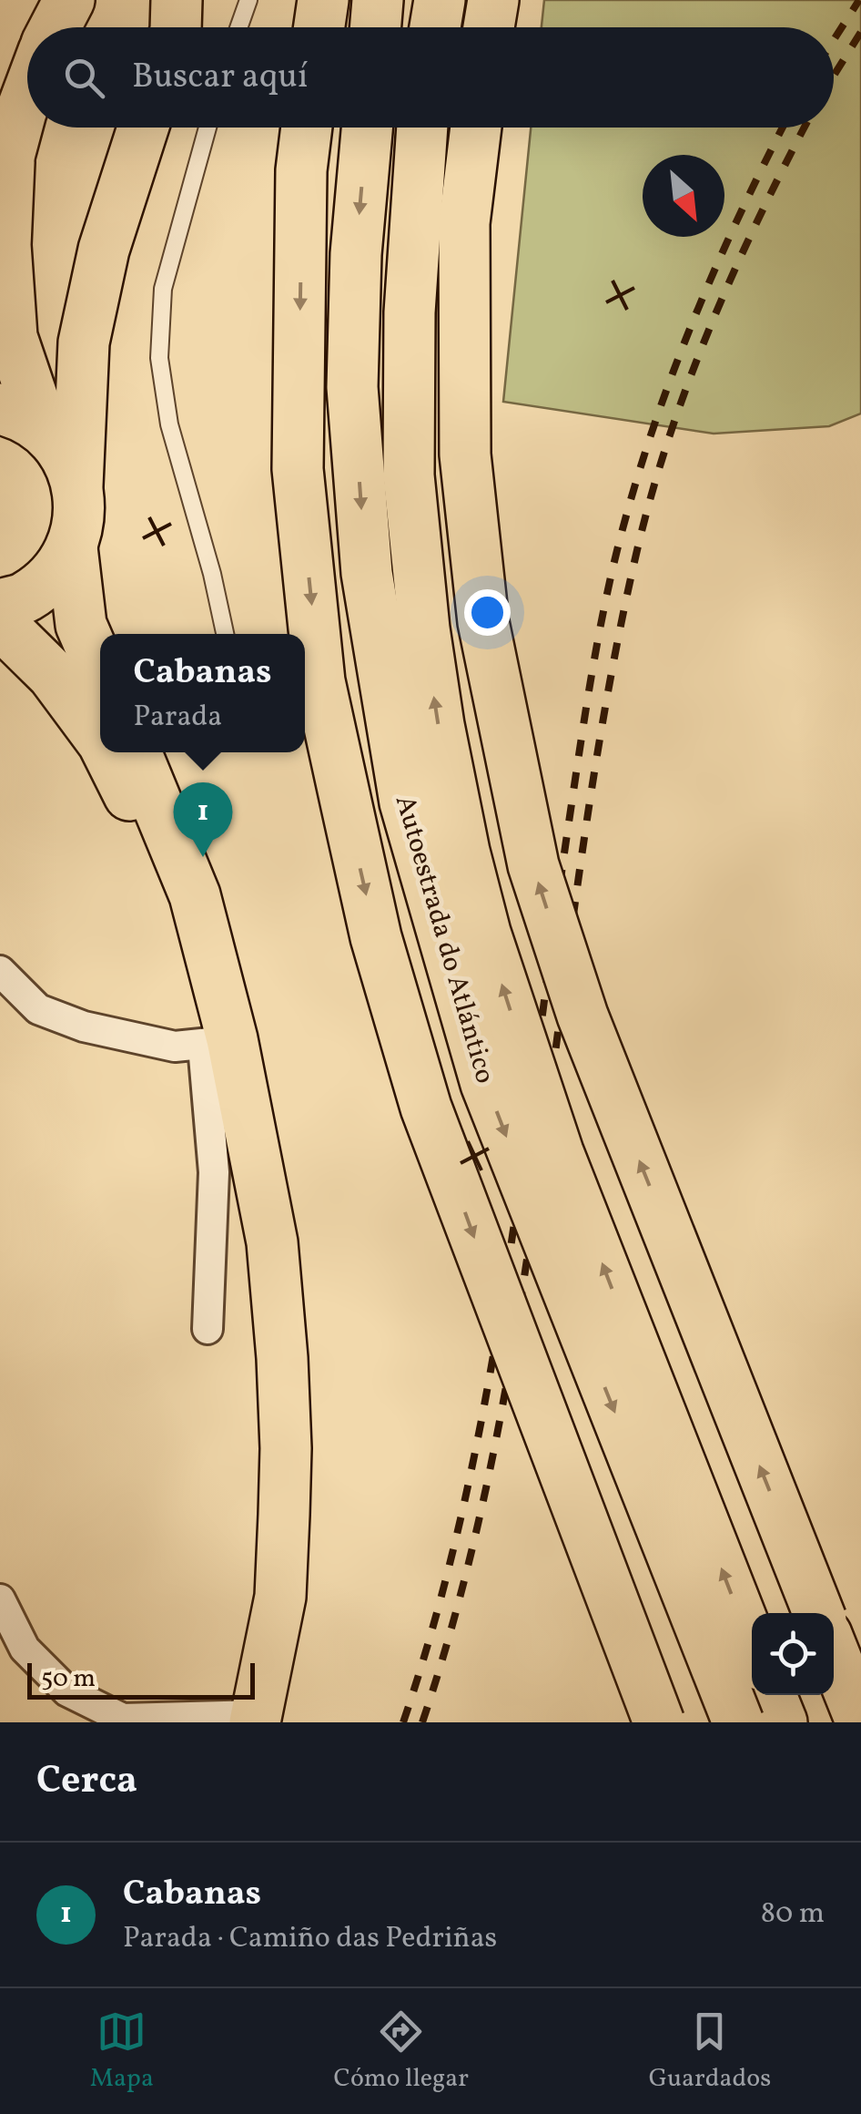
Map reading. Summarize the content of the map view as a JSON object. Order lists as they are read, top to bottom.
{
  "streets": {
    "highway": ["Autoestrada do Atlántico"]
  },
  "scale_bar": "50 m",
  "north": "bottom right",
  "page": {
    "search": "Buscar aquí",
    "popup": ["Cabanas", "Parada"],
    "pins": "1",
    "scale": "50 m",
    "heading": "Cerca",
    "list": [
      {
        "mark": "1",
        "name": "Cabanas",
        "note": "Parada · Camiño das Pedriñas",
        "value": "80 m"
      }
    ],
    "nav": ["Mapa", "Cómo llegar", "Guardados"]
  }
}
